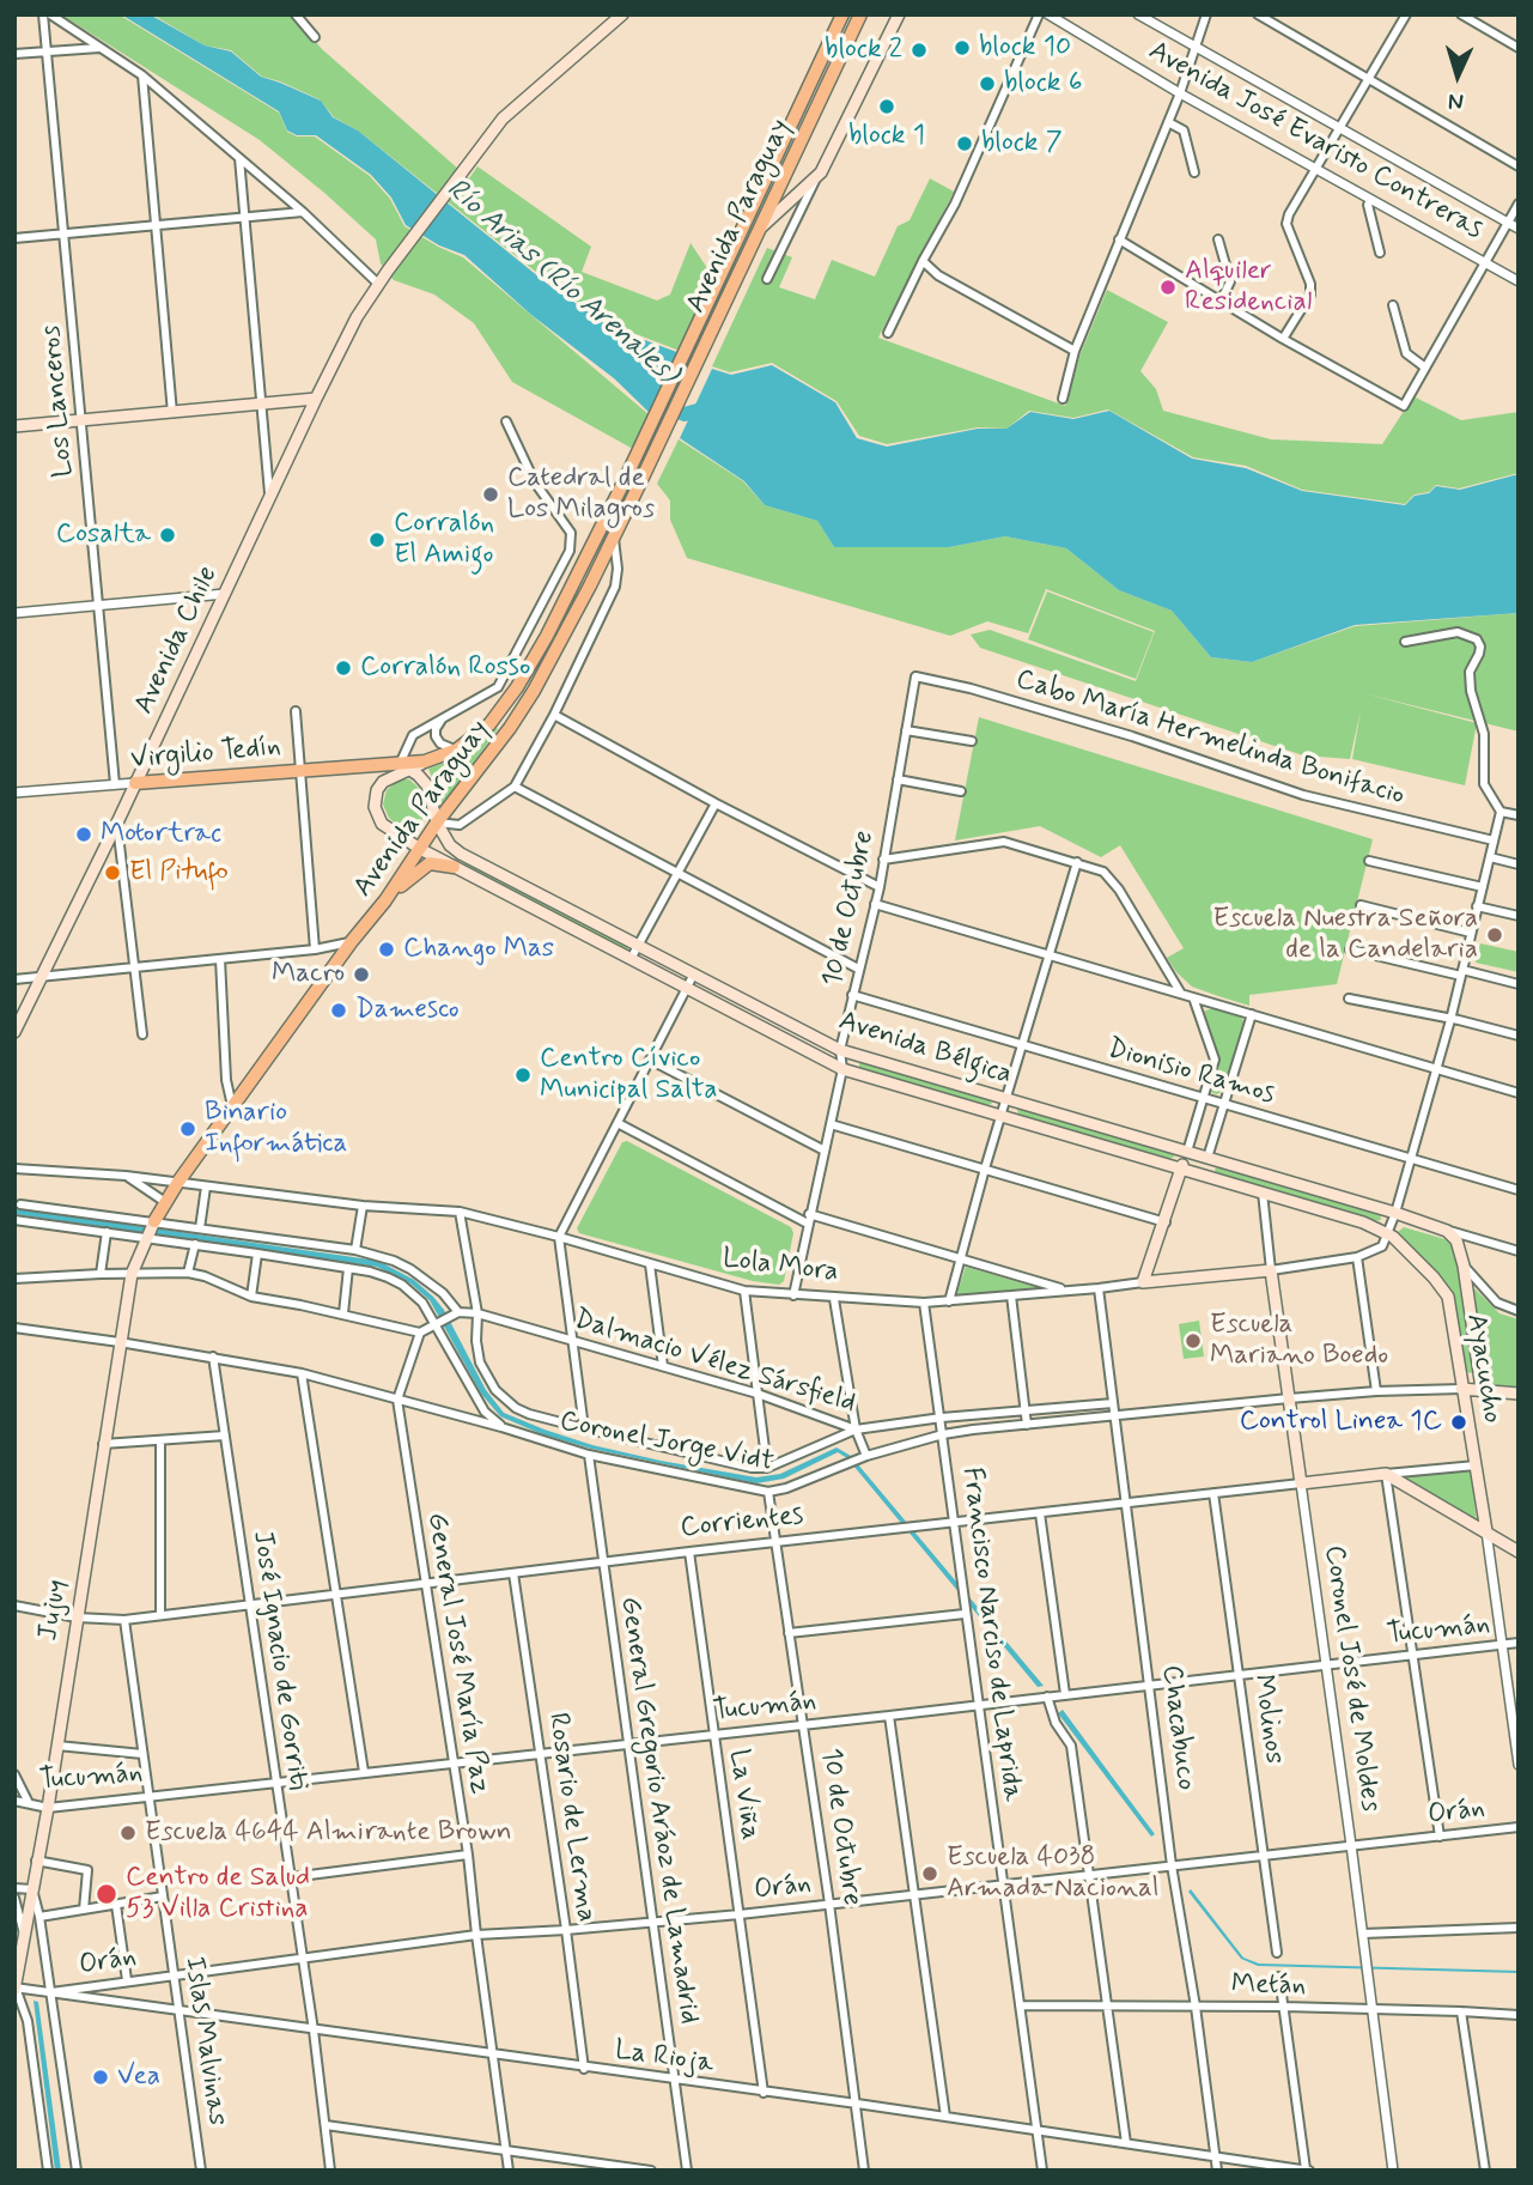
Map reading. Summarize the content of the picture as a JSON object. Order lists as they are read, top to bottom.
{
  "streets": {
    "main road": [
      "Avenida Paraguay",
      "Avenida Chile",
      "Virgilio Tedín",
      "Avenida Bélgica",
      "Lola Mora",
      "Ayacucho",
      "Corrientes",
      "Jujuy",
      "Coronel José de Moldes"
    ],
    "street": [
      "Avenida José Evaristo Contreras",
      "Los Lanceros",
      "Cabo María Hermelinda Bonifacio",
      "10 de Octubre",
      "Dionisio Ramos",
      "Dalmacio Vélez Sársfield",
      "Coronel Jorge Vidt",
      "Tucumán",
      "Francisco Narciso de Laprida",
      "General José María Paz",
      "José Ignacio de Gorriti",
      "Molinos",
      "Chacabuco",
      "La Viña",
      "General Gregorio Aráoz de Lamadrid",
      "Orán",
      "Rosario de Lerma",
      "Metán",
      "Islas Malvinas",
      "La Rioja"
    ]
  },
  "crossings": [
    ["Avenida Paraguay", "Virgilio Tedín"],
    ["Avenida Paraguay", "Avenida Bélgica"],
    ["Avenida Paraguay", "Lola Mora"],
    ["Avenida Paraguay", "Jujuy"],
    ["Los Lanceros", "Virgilio Tedín"],
    ["Avenida Chile", "Virgilio Tedín"],
    ["Cabo María Hermelinda Bonifacio", "10 de Octubre"],
    ["Virgilio Tedín", "Avenida Bélgica"],
    ["10 de Octubre", "Avenida Bélgica"],
    ["10 de Octubre", "Dionisio Ramos"],
    ["10 de Octubre", "Lola Mora"],
    ["10 de Octubre", "Coronel Jorge Vidt"],
    ["10 de Octubre", "Corrientes"],
    ["10 de Octubre", "Tucumán"],
    ["10 de Octubre", "Orán"],
    ["10 de Octubre", "La Rioja"],
    ["Avenida Bélgica", "Ayacucho"],
    ["Avenida Bélgica", "Coronel José de Moldes"],
    ["Lola Mora", "Ayacucho"],
    ["Lola Mora", "Francisco Narciso de Laprida"],
    ["Lola Mora", "Coronel José de Moldes"],
    ["Lola Mora", "Chacabuco"],
    ["Dalmacio Vélez Sársfield", "Francisco Narciso de Laprida"],
    ["Dalmacio Vélez Sársfield", "Chacabuco"],
    ["Ayacucho", "Coronel Jorge Vidt"],
    ["Ayacucho", "Corrientes"],
    ["Ayacucho", "Tucumán"],
    ["Ayacucho", "Coronel José de Moldes"],
    ["Coronel Jorge Vidt", "Jujuy"],
    ["Coronel Jorge Vidt", "Francisco Narciso de Laprida"],
    ["Coronel Jorge Vidt", "General José María Paz"],
    ["Coronel Jorge Vidt", "José Ignacio de Gorriti"],
    ["Coronel Jorge Vidt", "Coronel José de Moldes"],
    ["Coronel Jorge Vidt", "Chacabuco"],
    ["Coronel Jorge Vidt", "General Gregorio Aráoz de Lamadrid"],
    ["Corrientes", "Jujuy"],
    ["Corrientes", "Francisco Narciso de Laprida"],
    ["Corrientes", "General José María Paz"],
    ["Corrientes", "José Ignacio de Gorriti"],
    ["Corrientes", "Coronel José de Moldes"],
    ["Corrientes", "Molinos"],
    ["Corrientes", "Chacabuco"],
    ["Corrientes", "La Viña"],
    ["Corrientes", "General Gregorio Aráoz de Lamadrid"],
    ["Corrientes", "Rosario de Lerma"],
    ["Corrientes", "Islas Malvinas"],
    ["Jujuy", "Tucumán"],
    ["Jujuy", "La Rioja"],
    ["Tucumán", "Francisco Narciso de Laprida"],
    ["Tucumán", "General José María Paz"],
    ["Tucumán", "José Ignacio de Gorriti"],
    ["Tucumán", "Coronel José de Moldes"],
    ["Tucumán", "Molinos"],
    ["Tucumán", "Chacabuco"],
    ["Tucumán", "La Viña"],
    ["Tucumán", "General Gregorio Aráoz de Lamadrid"],
    ["Tucumán", "Rosario de Lerma"],
    ["Tucumán", "Islas Malvinas"],
    ["Francisco Narciso de Laprida", "Orán"],
    ["Francisco Narciso de Laprida", "Metán"],
    ["Francisco Narciso de Laprida", "La Rioja"],
    ["General José María Paz", "Orán"],
    ["General José María Paz", "La Rioja"],
    ["José Ignacio de Gorriti", "Orán"],
    ["José Ignacio de Gorriti", "La Rioja"],
    ["Coronel José de Moldes", "Orán"],
    ["Coronel José de Moldes", "Metán"],
    ["Molinos", "Orán"],
    ["Chacabuco", "Orán"],
    ["Chacabuco", "Metán"],
    ["Chacabuco", "La Rioja"],
    ["La Viña", "Orán"],
    ["La Viña", "La Rioja"],
    ["General Gregorio Aráoz de Lamadrid", "Orán"],
    ["General Gregorio Aráoz de Lamadrid", "La Rioja"],
    ["Orán", "Rosario de Lerma"],
    ["Orán", "Islas Malvinas"],
    ["Orán", "La Rioja"],
    ["Rosario de Lerma", "La Rioja"],
    ["Islas Malvinas", "La Rioja"]
  ],
  "water": ["Río Arias (Río Arenales)"],
  "places": [
    "block 10",
    "block 2",
    "block 6",
    "block 1",
    "block 7",
    "Alquiler Residencial",
    "Catedral de Los Milagros",
    "Cosalta",
    "Corralón El Amigo",
    "Corralón Rosso",
    "Motortrac",
    "El Pitufo",
    "Escuela Nuestra Señora de la Candelaria",
    "Chango Mas",
    "Macro",
    "Damesco",
    "Centro Cívico Municipal Salta",
    "Binario Informática",
    "Escuela Mariano Boedo",
    "Control Linea 1C",
    "Escuela 4644 Almirante Brown",
    "Escuela 4038 Armada Nacional",
    "Centro de Salud 53 Villa Cristina",
    "Vea"
  ],
  "north": "bottom"
}
